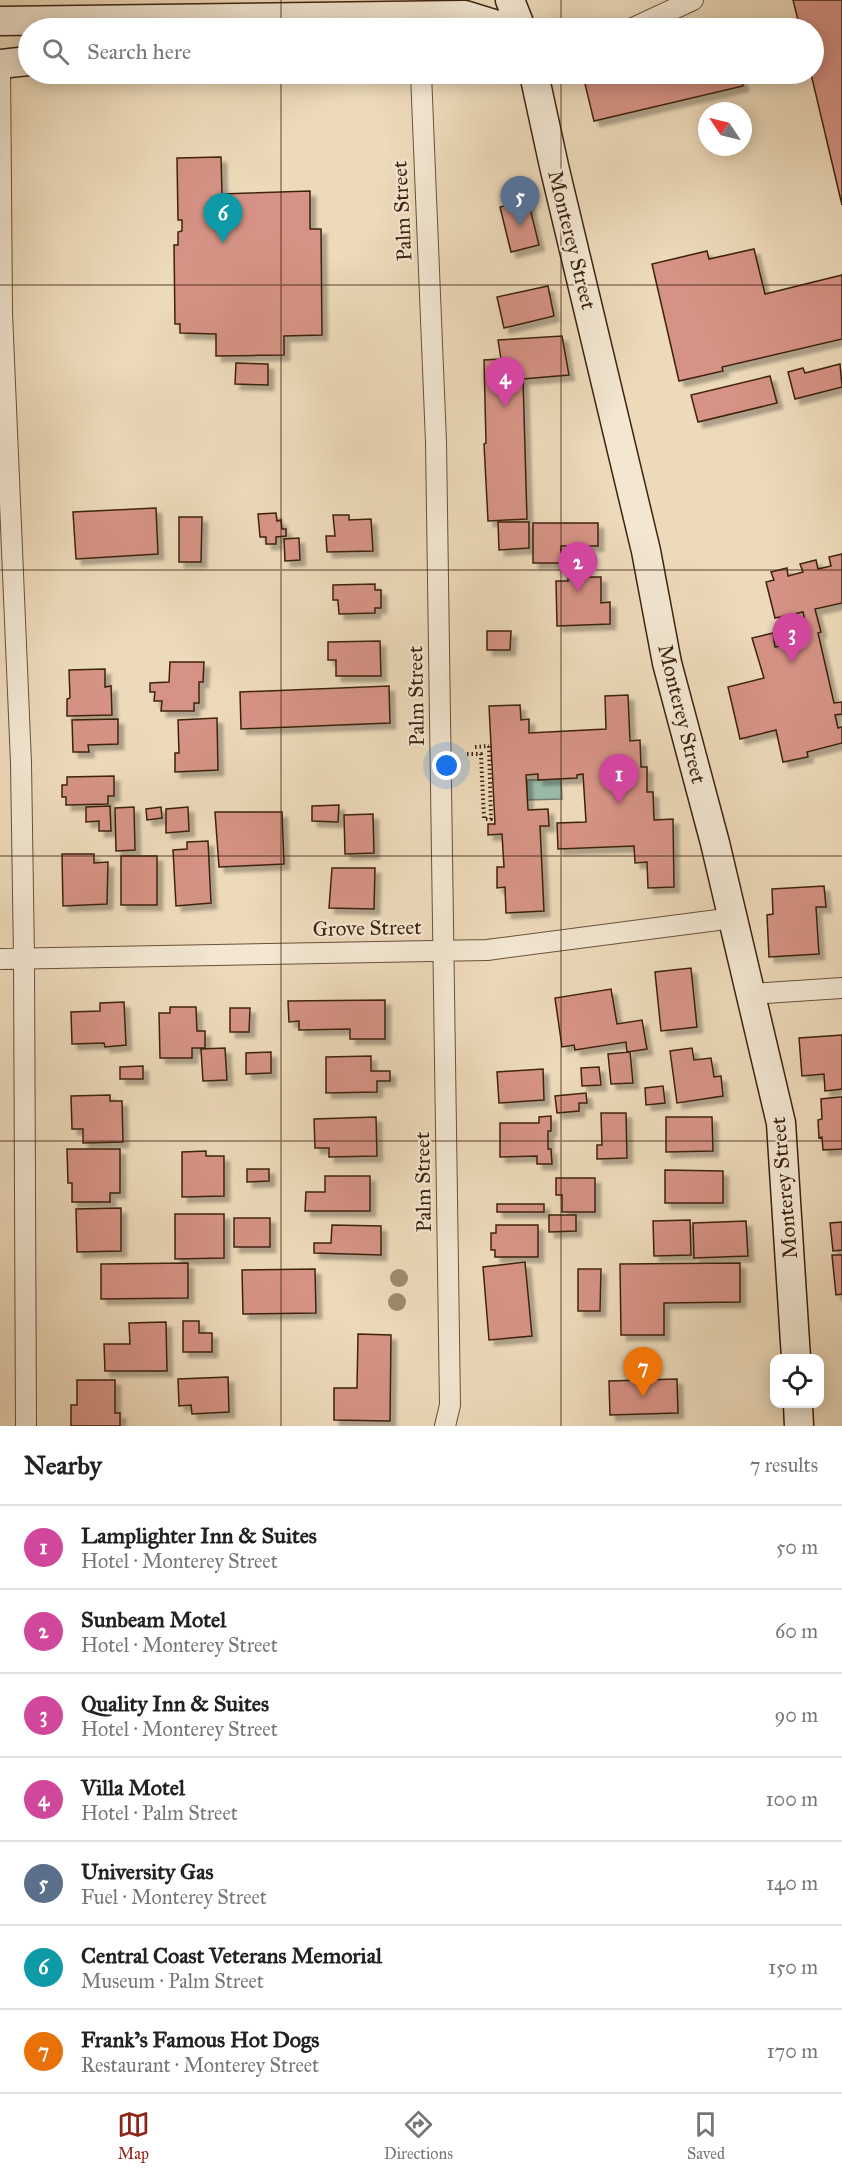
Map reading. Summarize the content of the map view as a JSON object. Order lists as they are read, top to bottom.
{
  "streets": {
    "street": ["Palm Street", "Monterey Street", "Grove Street"]
  },
  "crossings": [
    ["Palm Street", "Grove Street"],
    ["Monterey Street", "Grove Street"]
  ],
  "north": "top left",
  "page": {
    "search": "Search here",
    "pins": [
      "5",
      "6",
      "4",
      "2",
      "3",
      "1",
      "7"
    ],
    "heading": ["Nearby", "7 results"],
    "list": [
      {
        "mark": "1",
        "name": "Lamplighter Inn & Suites",
        "note": "Hotel · Monterey Street",
        "value": "50 m"
      },
      {
        "mark": "2",
        "name": "Sunbeam Motel",
        "note": "Hotel · Monterey Street",
        "value": "60 m"
      },
      {
        "mark": "3",
        "name": "Quality Inn & Suites",
        "note": "Hotel · Monterey Street",
        "value": "90 m"
      },
      {
        "mark": "4",
        "name": "Villa Motel",
        "note": "Hotel · Palm Street",
        "value": "100 m"
      },
      {
        "mark": "5",
        "name": "University Gas",
        "note": "Fuel · Monterey Street",
        "value": "140 m"
      },
      {
        "mark": "6",
        "name": "Central Coast Veterans Memorial",
        "note": "Museum · Palm Street",
        "value": "150 m"
      },
      {
        "mark": "7",
        "name": "Frank's Famous Hot Dogs",
        "note": "Restaurant · Monterey Street",
        "value": "170 m"
      }
    ],
    "nav": ["Map", "Directions", "Saved"]
  }
}
